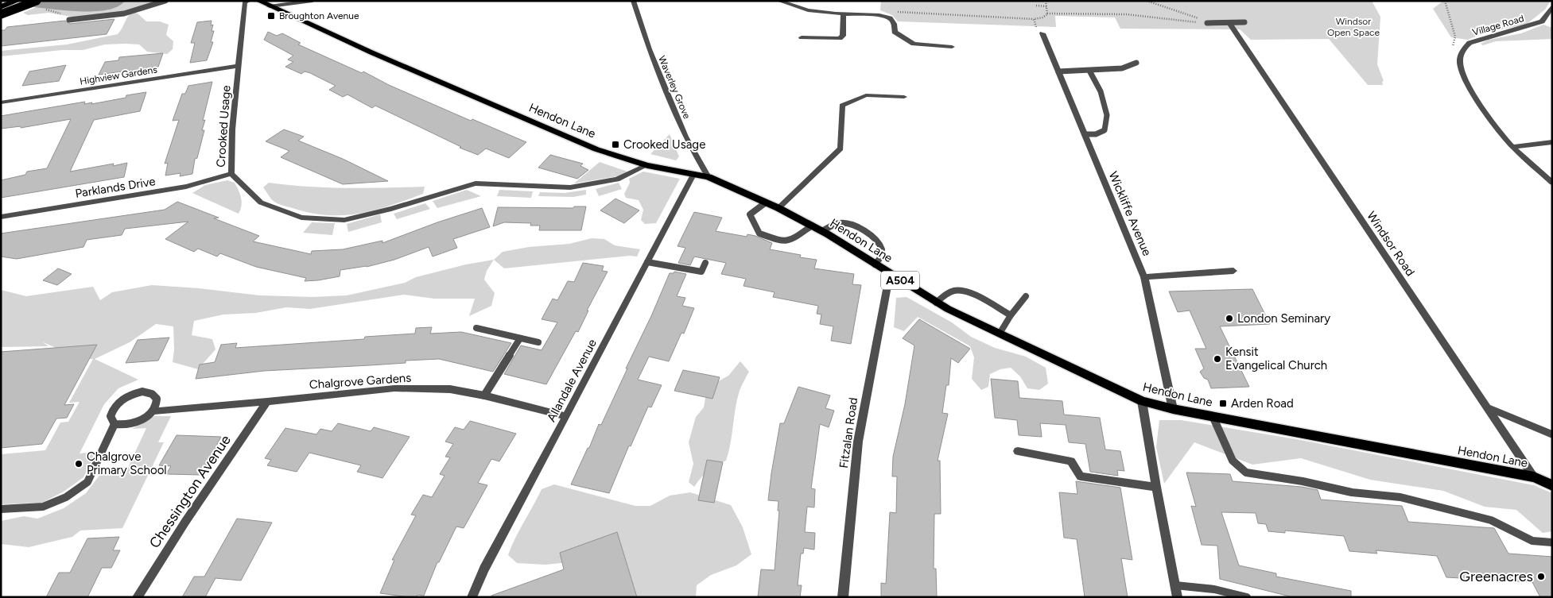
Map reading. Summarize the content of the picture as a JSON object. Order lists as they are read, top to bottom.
{
  "streets": {
    "main road": ["Hendon Lane", "A504"],
    "street": [
      "Village Road",
      "Highview Gardens",
      "Waverley Grove",
      "Crooked Usage",
      "Parklands Drive",
      "Wickliffe Avenue",
      "Windsor Road",
      "Allandale Avenue",
      "Chalgrove Gardens",
      "Fitzalan Road",
      "Chessington Avenue"
    ]
  },
  "crossings": [
    ["Highview Gardens", "Crooked Usage"],
    ["Waverley Grove", "Hendon Lane"],
    ["Hendon Lane", "Crooked Usage"],
    ["Hendon Lane", "Wickliffe Avenue"],
    ["Hendon Lane", "Windsor Road"],
    ["Hendon Lane", "Allandale Avenue"],
    ["Hendon Lane", "Fitzalan Road"],
    ["Crooked Usage", "Parklands Drive"],
    ["Allandale Avenue", "Chalgrove Gardens"],
    ["Chalgrove Gardens", "Chessington Avenue"]
  ],
  "parks": ["Windsor Open Space"],
  "places": {
    "transit": ["Broughton Avenue", "Crooked Usage", "Arden Road"],
    "other": [
      "London Seminary",
      "Kensit Evangelical Church",
      "Chalgrove Primary School",
      "Greenacres"
    ]
  }
}
